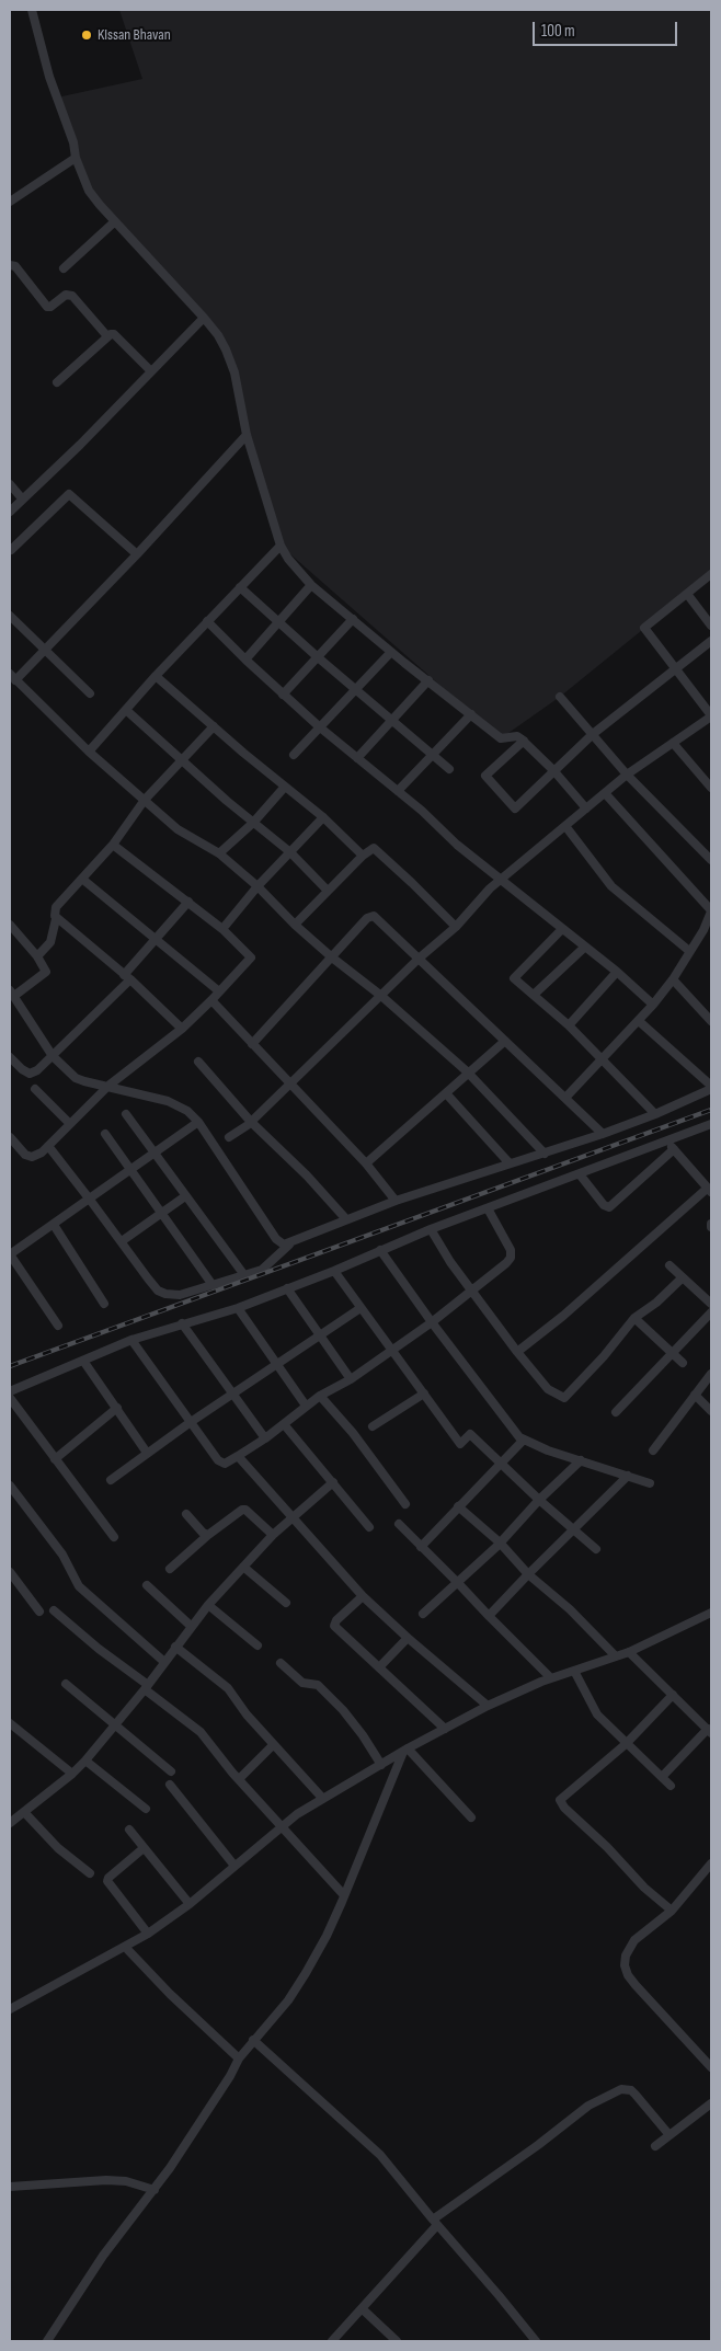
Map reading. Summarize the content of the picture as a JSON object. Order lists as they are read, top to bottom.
{
  "places": ["KIssan Bhavan"],
  "scale_bar": "100 m"
}
